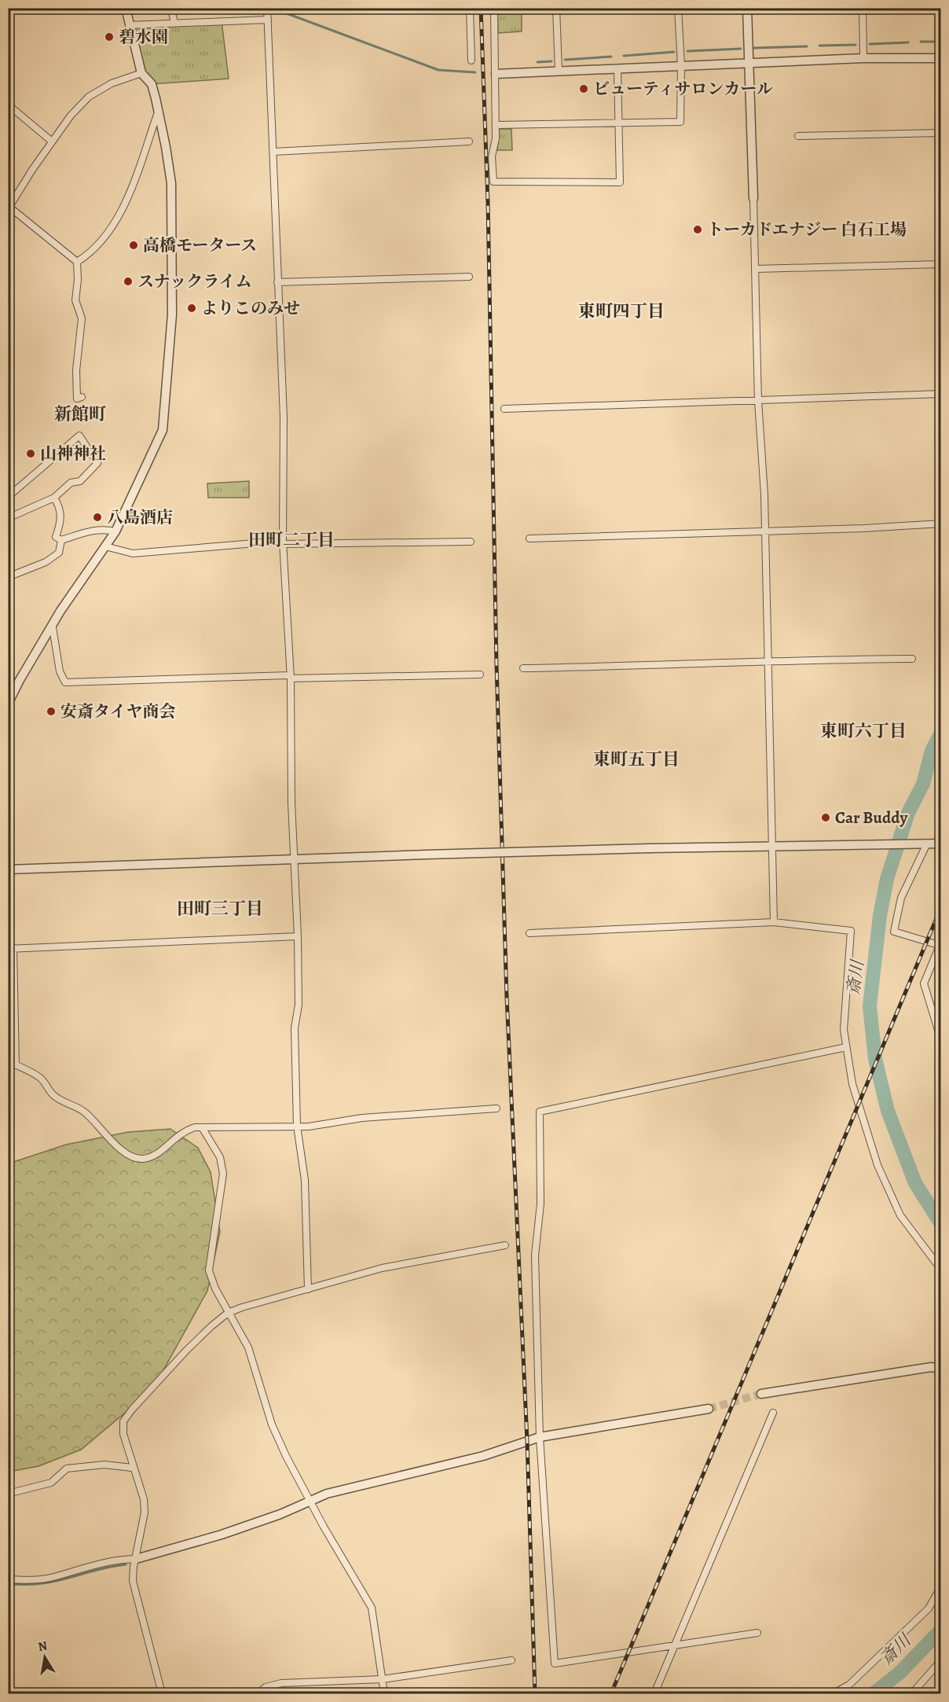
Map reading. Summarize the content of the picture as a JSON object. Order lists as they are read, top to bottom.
{
  "districts": [
    "東町四丁目",
    "新館町",
    "田町二丁目",
    "東町六丁目",
    "東町五丁目",
    "田町三丁目"
  ],
  "water": ["斎川"],
  "places": [
    "碧水園",
    "ビューティサロンカール",
    "トーカドエナジー 白石工場",
    "高橋モータース",
    "スナックライム",
    "よりこのみせ",
    "山神神社",
    "八島酒店",
    "安斎タイヤ商会",
    "Car Buddy"
  ],
  "north": "top"
}
